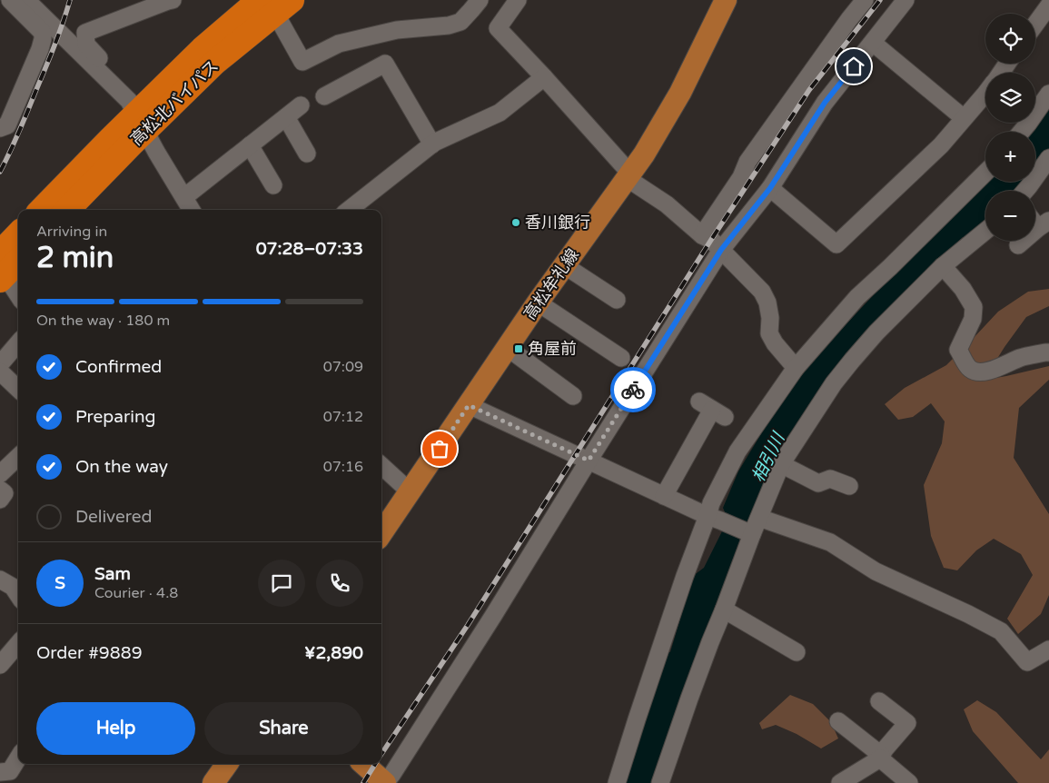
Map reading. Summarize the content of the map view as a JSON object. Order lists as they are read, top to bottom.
{
  "streets": {
    "highway": ["高松北バイパス"],
    "main road": ["高松牟礼線"]
  },
  "water": ["相引川"],
  "places": {
    "other": ["香川銀行"],
    "transit": ["角屋前"]
  },
  "page": {
    "map_buttons": ["+", "−"],
    "heading": ["2 min", "Arriving in", "07:28–07:33"],
    "panel": [
      "Sam",
      "Courier · 4.8",
      "Order #9889",
      "¥2,890"
    ],
    "bar": "On the way · 180 m",
    "list": [
      ["Confirmed", "07:09"],
      ["Preparing", "07:12"],
      ["On the way", "07:16"],
      "Delivered"
    ],
    "round": "S",
    "buttons": ["Help", "Share"]
  }
}
